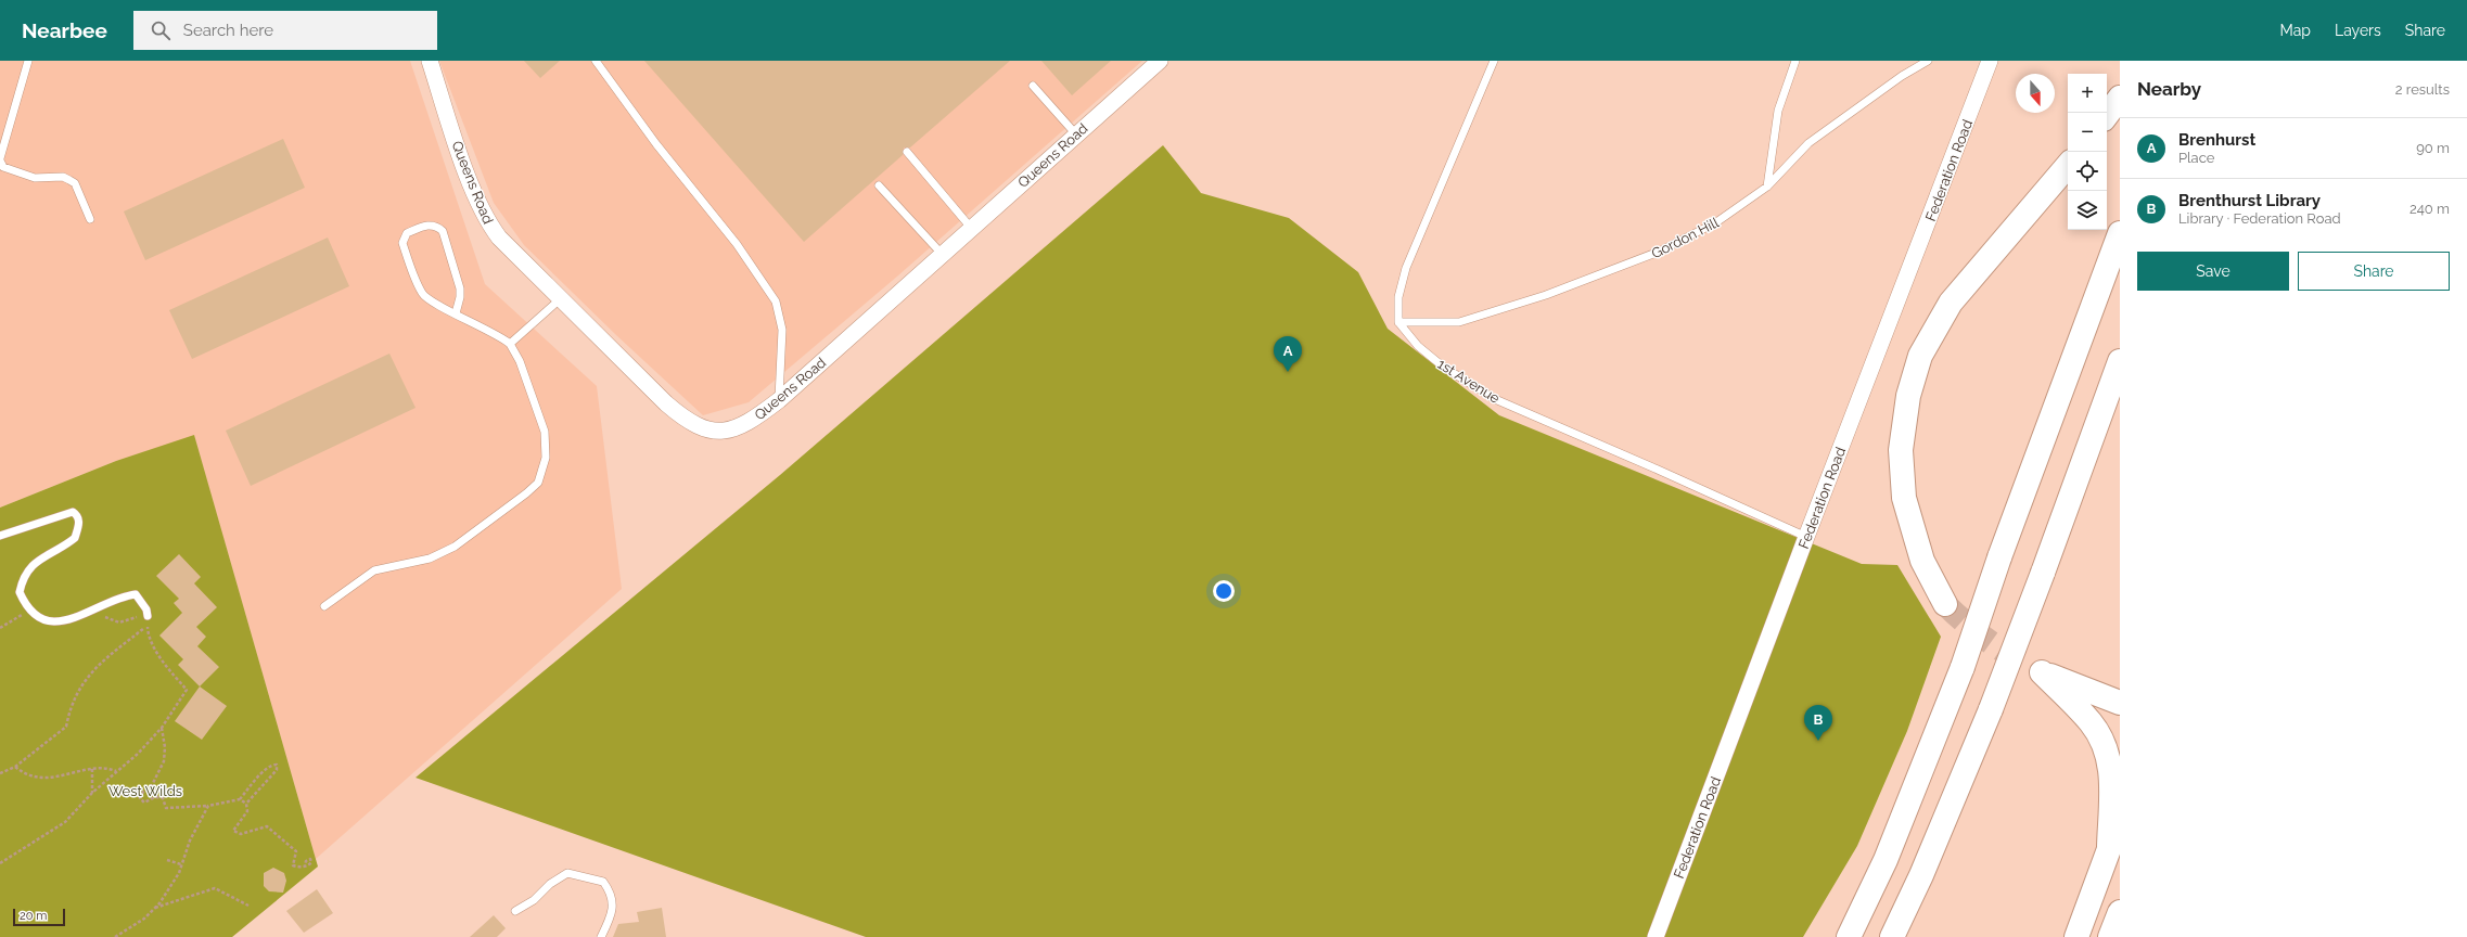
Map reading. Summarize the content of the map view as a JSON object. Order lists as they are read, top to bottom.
{
  "streets": {
    "street": ["Queens Road", "Federation Road"],
    "lane": ["Gordon Hill", "1st Avenue"]
  },
  "crossings": [
    ["Federation Road", "1st Avenue"],
    ["Gordon Hill", "1st Avenue"]
  ],
  "parks": ["West Wilds"],
  "scale_bar": "20 m",
  "north": "bottom",
  "page": {
    "header": "Nearbee",
    "search": "Search here",
    "nav": ["Map", "Layers", "Share"],
    "heading": ["Nearby", "2 results"],
    "map_buttons": ["+", "−"],
    "list": [
      {
        "mark": "A",
        "name": "Brenhurst",
        "note": "Place",
        "value": "90 m"
      },
      {
        "mark": "B",
        "name": "Brenthurst Library",
        "note": "Library · Federation Road",
        "value": "240 m"
      }
    ],
    "buttons": ["Save", "Share"],
    "pins": ["A", "B"],
    "scale": "20 m"
  }
}
